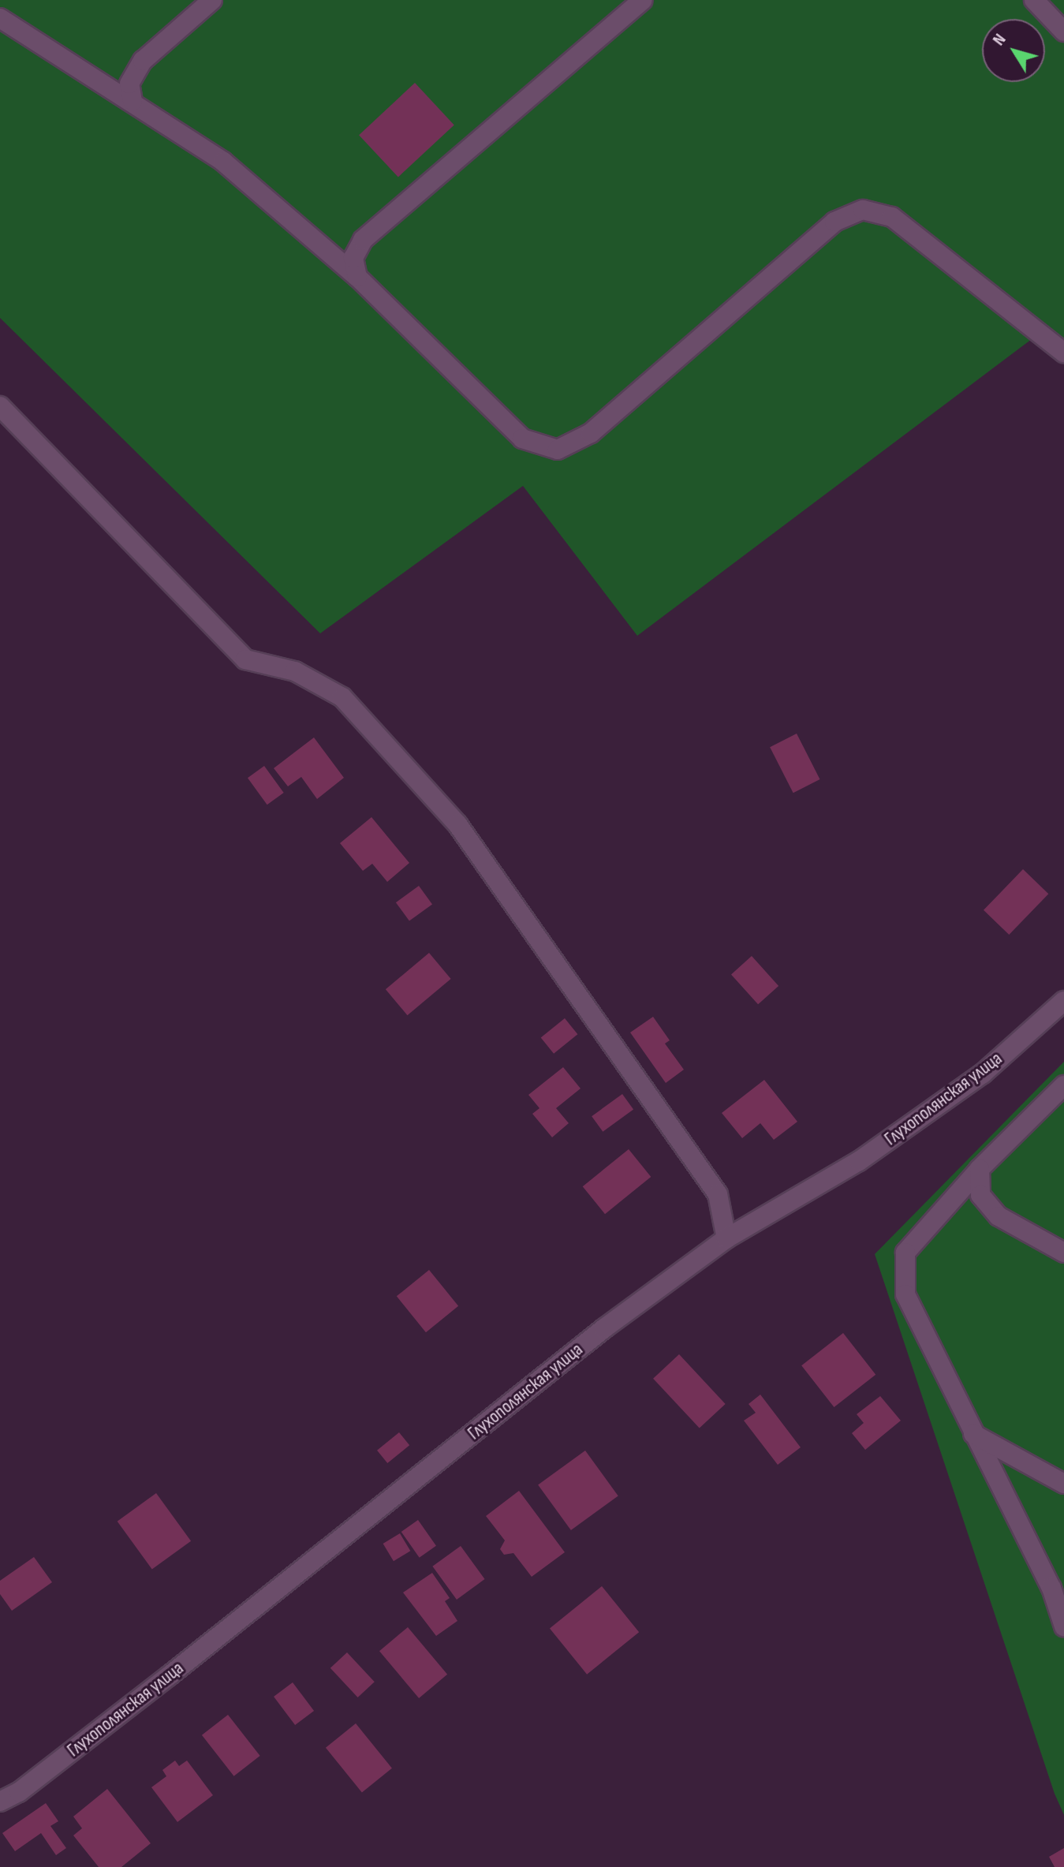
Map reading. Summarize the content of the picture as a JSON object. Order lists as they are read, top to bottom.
{
  "streets": {
    "street": ["Глухополянская улица"]
  },
  "north": "top left"
}
